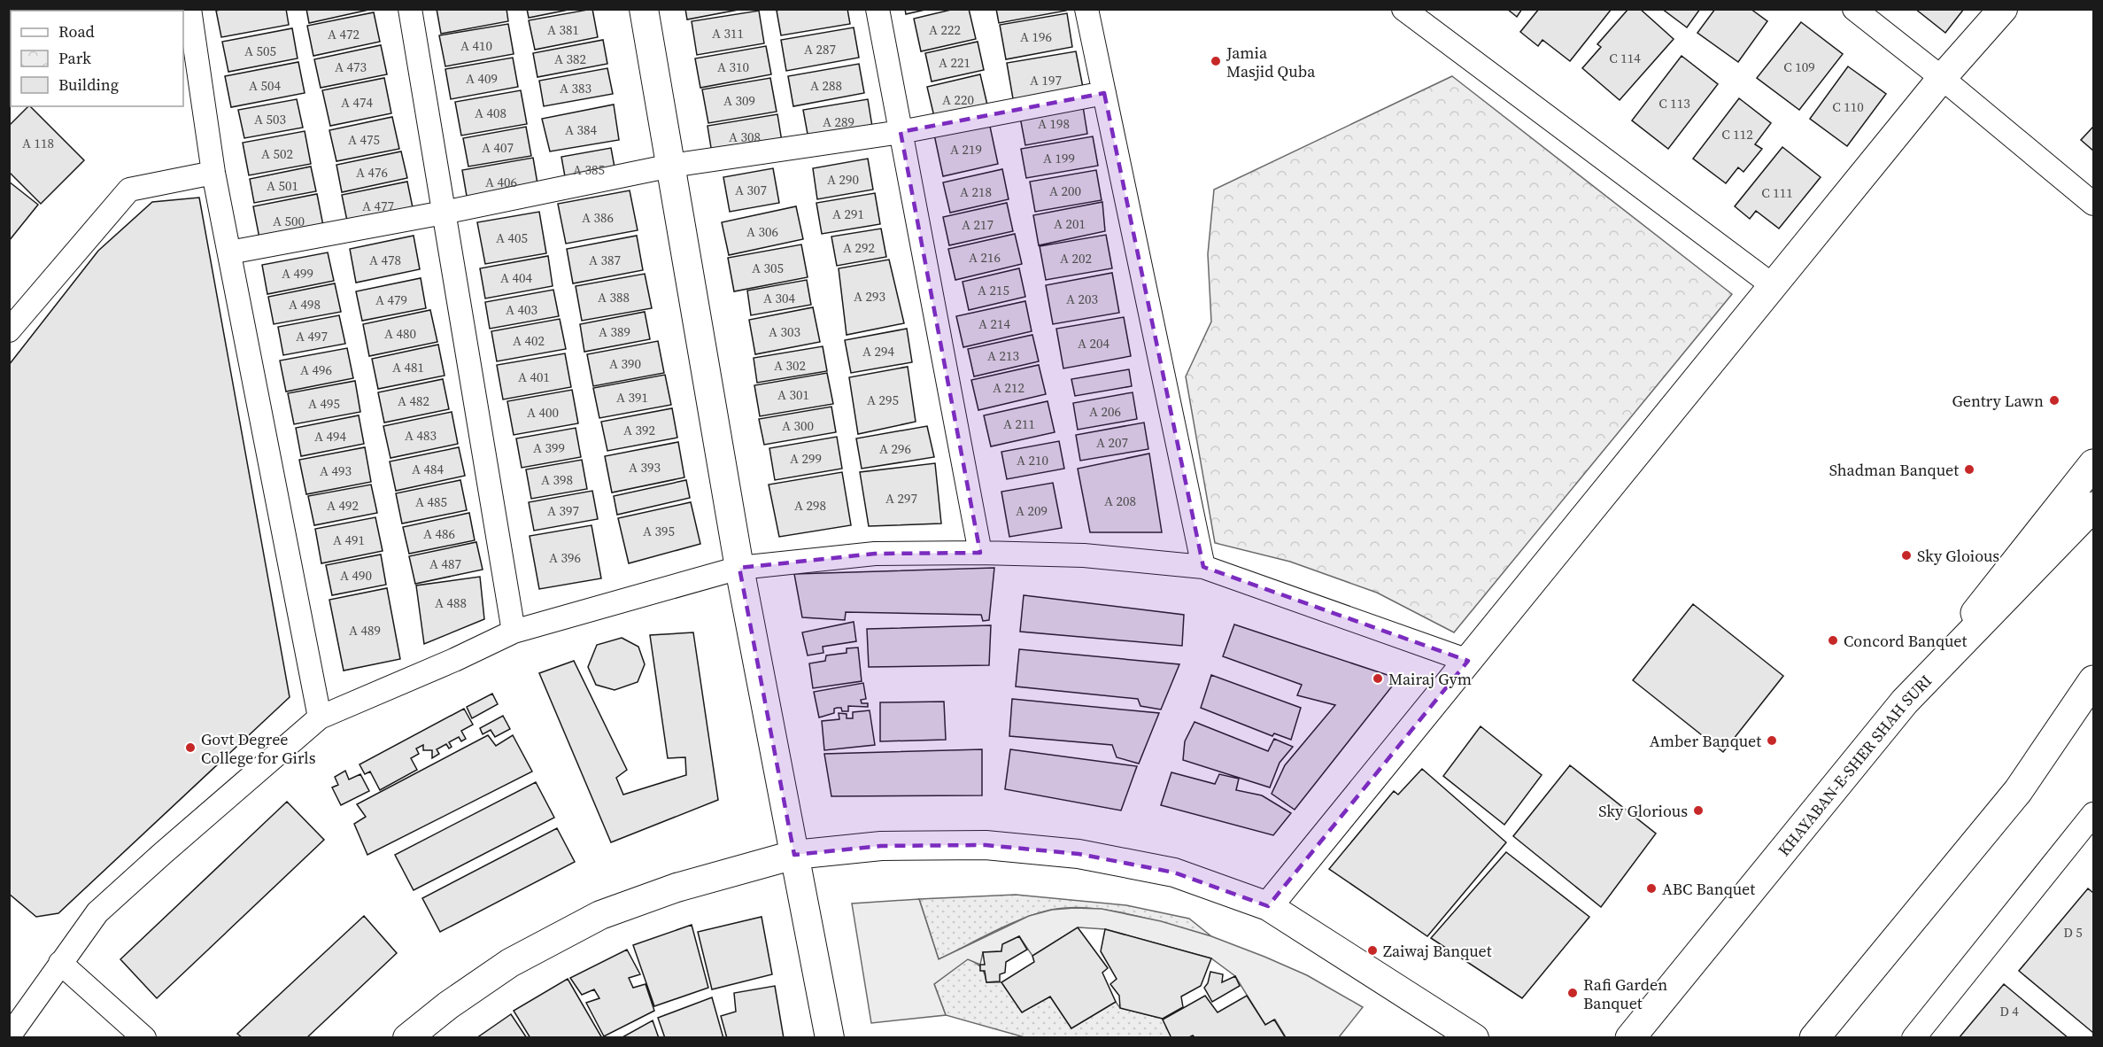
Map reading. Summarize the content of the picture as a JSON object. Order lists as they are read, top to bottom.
{
  "streets": {
    "main road": ["KHAYABAN-E-SHER SHAH SURI"]
  },
  "places": [
    "Jamia Masjid Quba",
    "Gentry Lawn",
    "Shadman Banquet",
    "Sky Gloious",
    "Concord Banquet",
    "Mairaj Gym",
    "Amber Banquet",
    "Govt Degree College for Girls",
    "Sky Glorious",
    "ABC Banquet",
    "Zaiwaj Banquet",
    "Rafi Garden Banquet"
  ],
  "house_numbers": [
    "A 381",
    "A 222",
    "A 311",
    "A 472",
    "A 196",
    "A 410",
    "A 287",
    "A 505",
    "C 114",
    "A 382",
    "A 221",
    "A 473",
    "A 310",
    "C 109",
    "A 409",
    "A 197",
    "A 504",
    "A 288",
    "A 383",
    "A 220",
    "A 309",
    "A 474",
    "C 113",
    "C 110",
    "A 408",
    "A 503",
    "A 289",
    "A 198",
    "A 384",
    "C 112",
    "A 308",
    "A 475",
    "A 118",
    "A 407",
    "A 219",
    "A 502",
    "A 199",
    "A 385",
    "A 476",
    "A 290",
    "A 406",
    "A 501",
    "A 307",
    "A 200",
    "A 218",
    "C 111",
    "A 477",
    "A 291",
    "A 386",
    "A 500",
    "A 201",
    "A 217",
    "A 306",
    "A 405",
    "A 292",
    "A 216",
    "A 202",
    "A 478",
    "A 387",
    "A 305",
    "A 499",
    "A 404",
    "A 215",
    "A 293",
    "A 388",
    "A 304",
    "A 203",
    "A 479",
    "A 498",
    "A 403",
    "A 214",
    "A 389",
    "A 303",
    "A 480",
    "A 497",
    "A 402",
    "A 204",
    "A 294",
    "A 213",
    "A 390",
    "A 302",
    "A 481",
    "A 496",
    "A 401",
    "A 212",
    "A 301",
    "A 391",
    "A 295",
    "A 482",
    "A 495",
    "A 206",
    "A 400",
    "A 211",
    "A 300",
    "A 392",
    "A 483",
    "A 494",
    "A 207",
    "A 399",
    "A 296",
    "A 299",
    "A 210",
    "A 393",
    "A 484",
    "A 493",
    "A 398",
    "A 297",
    "A 208",
    "A 485",
    "A 492",
    "A 298",
    "A 397",
    "A 209",
    "A 395",
    "A 486",
    "A 491",
    "A 396",
    "A 487",
    "A 490",
    "A 488",
    "A 489",
    "D 5",
    "D 4"
  ],
  "legend": ["Road", "Park", "Building"]
}
